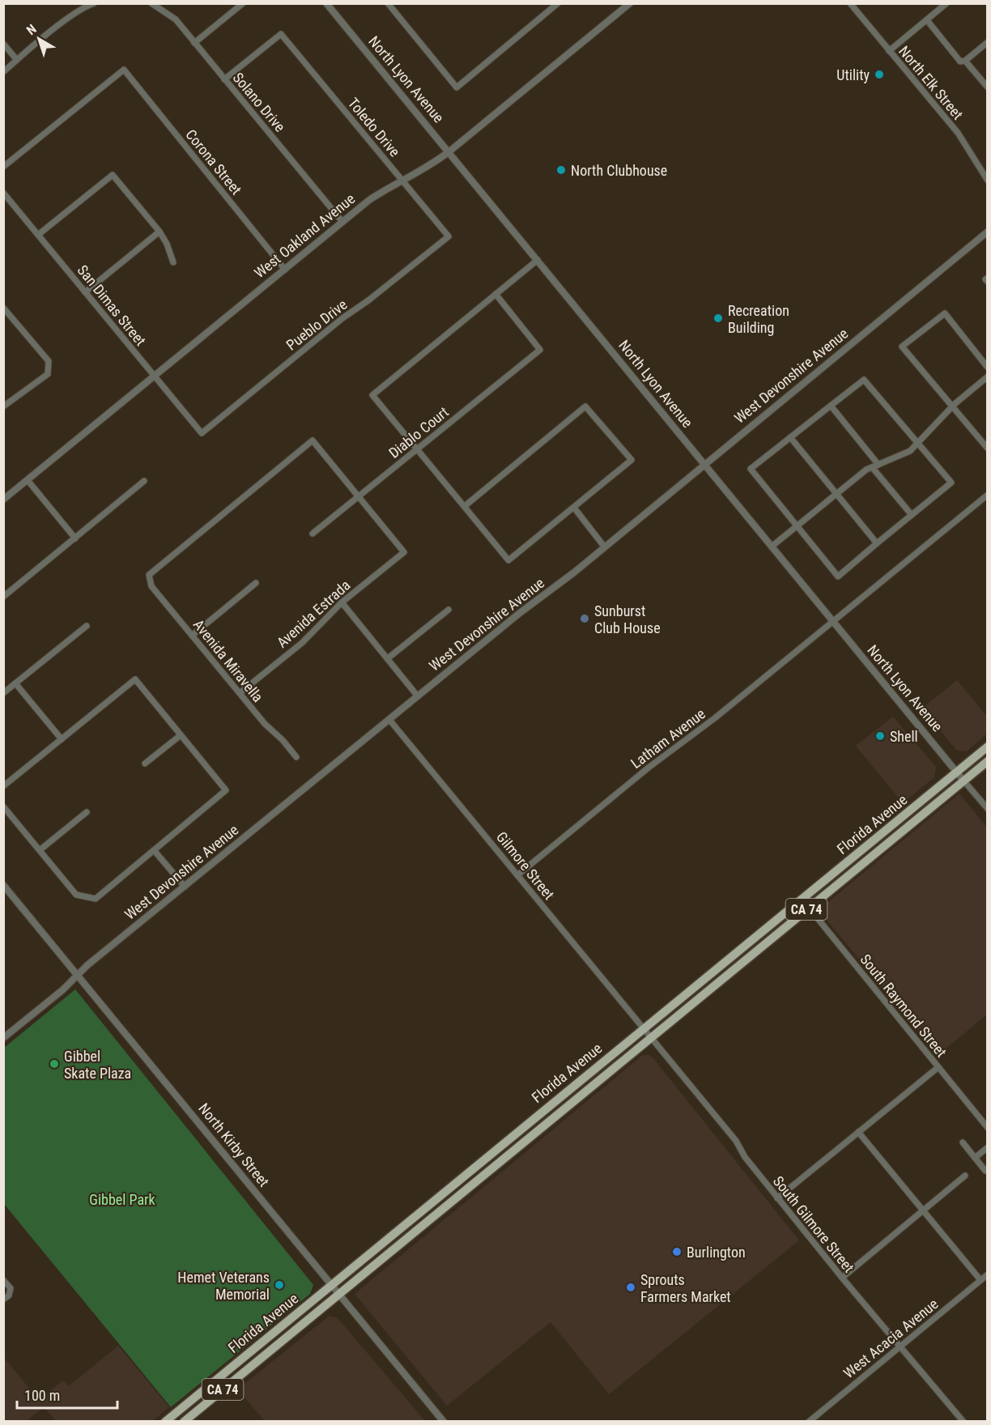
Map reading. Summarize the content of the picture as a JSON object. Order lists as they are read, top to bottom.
{
  "streets": {
    "main road": ["Florida Avenue", "CA 74"],
    "street": [
      "North Lyon Avenue",
      "North Elk Street",
      "Solano Drive",
      "Toledo Drive",
      "Corona Street",
      "West Oakland Avenue",
      "San Dimas Street",
      "Pueblo Drive",
      "West Devonshire Avenue",
      "Diablo Court",
      "Avenida Estrada",
      "Avenida Miravella",
      "Latham Avenue",
      "Gilmore Street",
      "South Raymond Street",
      "North Kirby Street",
      "South Gilmore Street",
      "West Acacia Avenue"
    ]
  },
  "crossings": [
    ["North Lyon Avenue", "West Oakland Avenue"],
    ["North Lyon Avenue", "West Devonshire Avenue"],
    ["North Lyon Avenue", "Latham Avenue"],
    ["North Lyon Avenue", "Florida Avenue"],
    ["Solano Drive", "Toledo Drive"],
    ["Solano Drive", "West Oakland Avenue"],
    ["Toledo Drive", "West Oakland Avenue"],
    ["Toledo Drive", "Pueblo Drive"],
    ["Corona Street", "West Oakland Avenue"],
    ["West Oakland Avenue", "San Dimas Street"],
    ["San Dimas Street", "Pueblo Drive"],
    ["West Devonshire Avenue", "Gilmore Street"],
    ["West Devonshire Avenue", "North Kirby Street"],
    ["Diablo Court", "Avenida Estrada"],
    ["Diablo Court", "Avenida Miravella"],
    ["Avenida Estrada", "Avenida Miravella"],
    ["Latham Avenue", "Gilmore Street"],
    ["Florida Avenue", "Gilmore Street"],
    ["Florida Avenue", "South Raymond Street"],
    ["Florida Avenue", "North Kirby Street"],
    ["Florida Avenue", "South Gilmore Street"],
    ["Gilmore Street", "South Gilmore Street"],
    ["South Gilmore Street", "West Acacia Avenue"]
  ],
  "parks": ["Gibbel Park"],
  "places": [
    "Utility",
    "North Clubhouse",
    "Recreation Building",
    "Sunburst Club House",
    "Shell",
    "Gibbel Skate Plaza",
    "Burlington",
    "Hemet Veterans Memorial",
    "Sprouts Farmers Market"
  ],
  "scale_bar": "100 m",
  "north": "top left"
}
